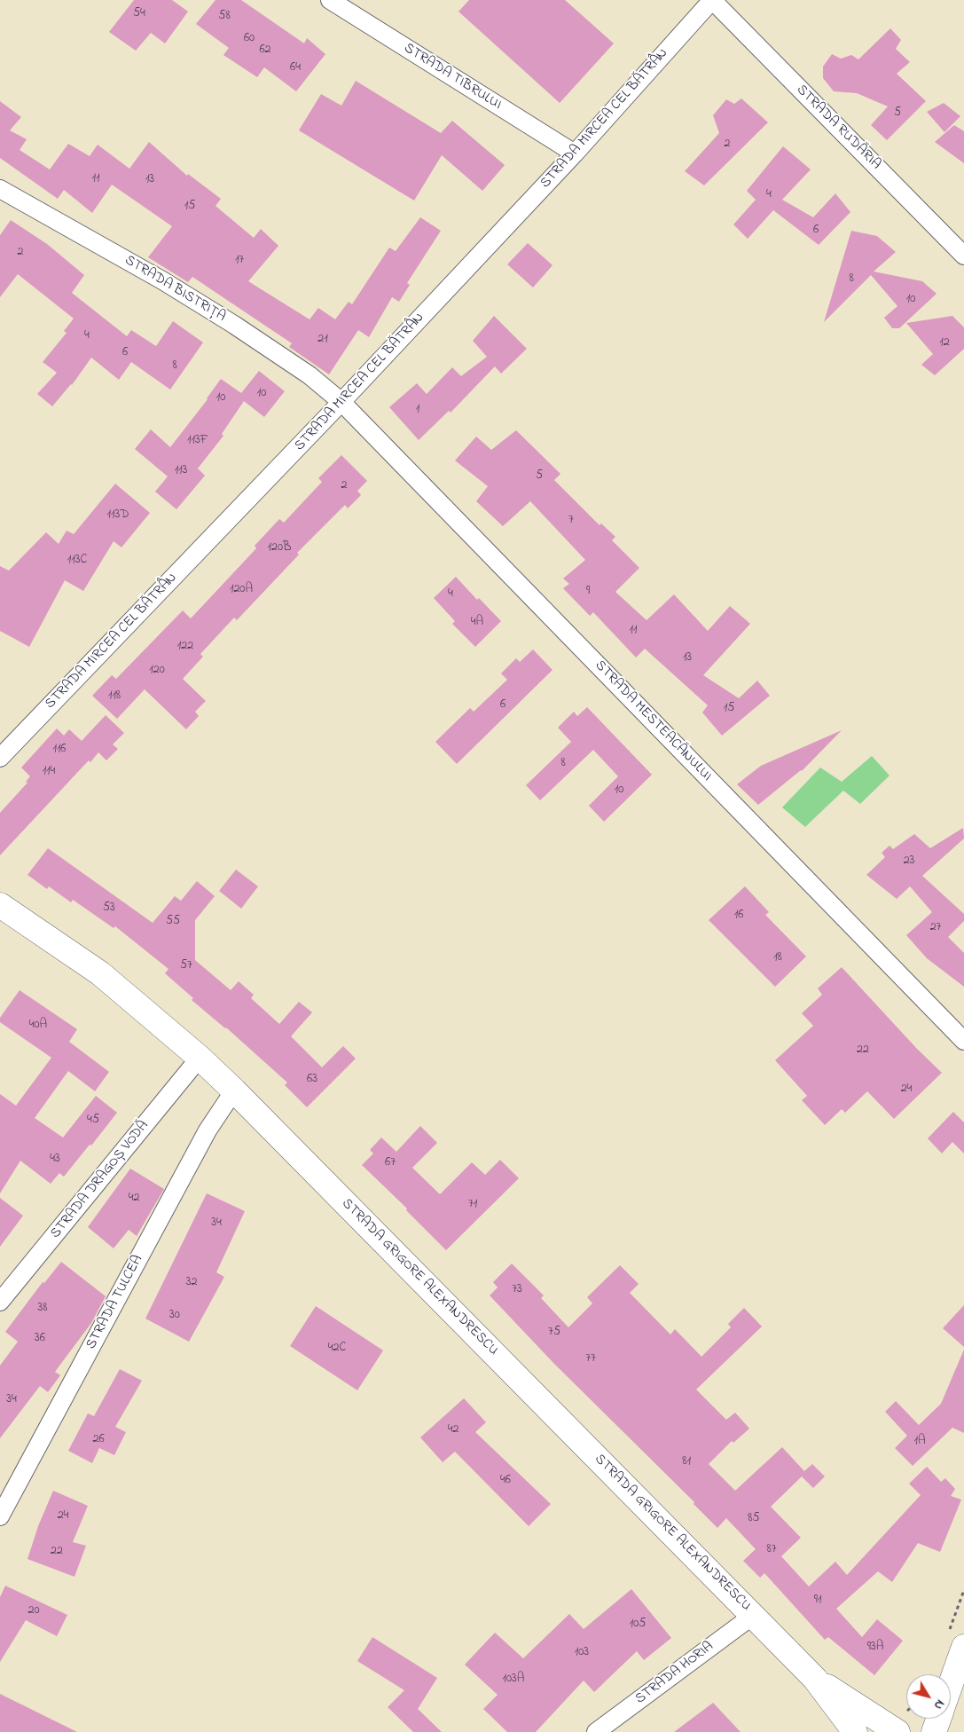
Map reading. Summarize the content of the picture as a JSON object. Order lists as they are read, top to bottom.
{
  "streets": {
    "street": [
      "STRADA TIBRULUI",
      "STRADA MIRCEA CEL BĂTRÂN",
      "STRADA RUDĂRIA",
      "STRADA BISTRIȚA",
      "STRADA MESTEACĂNULUI",
      "STRADA DRAGOȘ VODĂ",
      "STRADA GRIGORE ALEXANDRESCU",
      "STRADA TULCEA",
      "STRADA HORIA"
    ]
  },
  "crossings": [
    ["STRADA TIBRULUI", "STRADA MIRCEA CEL BĂTRÂN"],
    ["STRADA MIRCEA CEL BĂTRÂN", "STRADA RUDĂRIA"],
    ["STRADA MIRCEA CEL BĂTRÂN", "STRADA BISTRIȚA"],
    ["STRADA MIRCEA CEL BĂTRÂN", "STRADA MESTEACĂNULUI"],
    ["STRADA BISTRIȚA", "STRADA MESTEACĂNULUI"],
    ["STRADA DRAGOȘ VODĂ", "STRADA GRIGORE ALEXANDRESCU"],
    ["STRADA GRIGORE ALEXANDRESCU", "STRADA TULCEA"],
    ["STRADA GRIGORE ALEXANDRESCU", "STRADA HORIA"]
  ],
  "house_numbers": [
    "54",
    "58",
    "60",
    "62",
    "64",
    "5",
    "2",
    "11",
    "13",
    "4",
    "15",
    "6",
    "2",
    "17",
    "8",
    "10",
    "4",
    "21",
    "12",
    "6",
    "8",
    "10",
    "10",
    "1",
    "113F",
    "113",
    "5",
    "2",
    "113D",
    "7",
    "120B",
    "113C",
    "120A",
    "9",
    "4",
    "4A",
    "11",
    "122",
    "13",
    "120",
    "118",
    "6",
    "15",
    "116",
    "8",
    "114",
    "10",
    "23",
    "53",
    "16",
    "55",
    "27",
    "18",
    "57",
    "40A",
    "22",
    "63",
    "24",
    "45",
    "43",
    "67",
    "42",
    "71",
    "34",
    "32",
    "73",
    "38",
    "30",
    "75",
    "36",
    "42C",
    "77",
    "34",
    "42",
    "26",
    "1A",
    "81",
    "46",
    "24",
    "85",
    "87",
    "22",
    "91",
    "20",
    "105",
    "93A",
    "103",
    "103A"
  ],
  "north": "bottom right"
}
